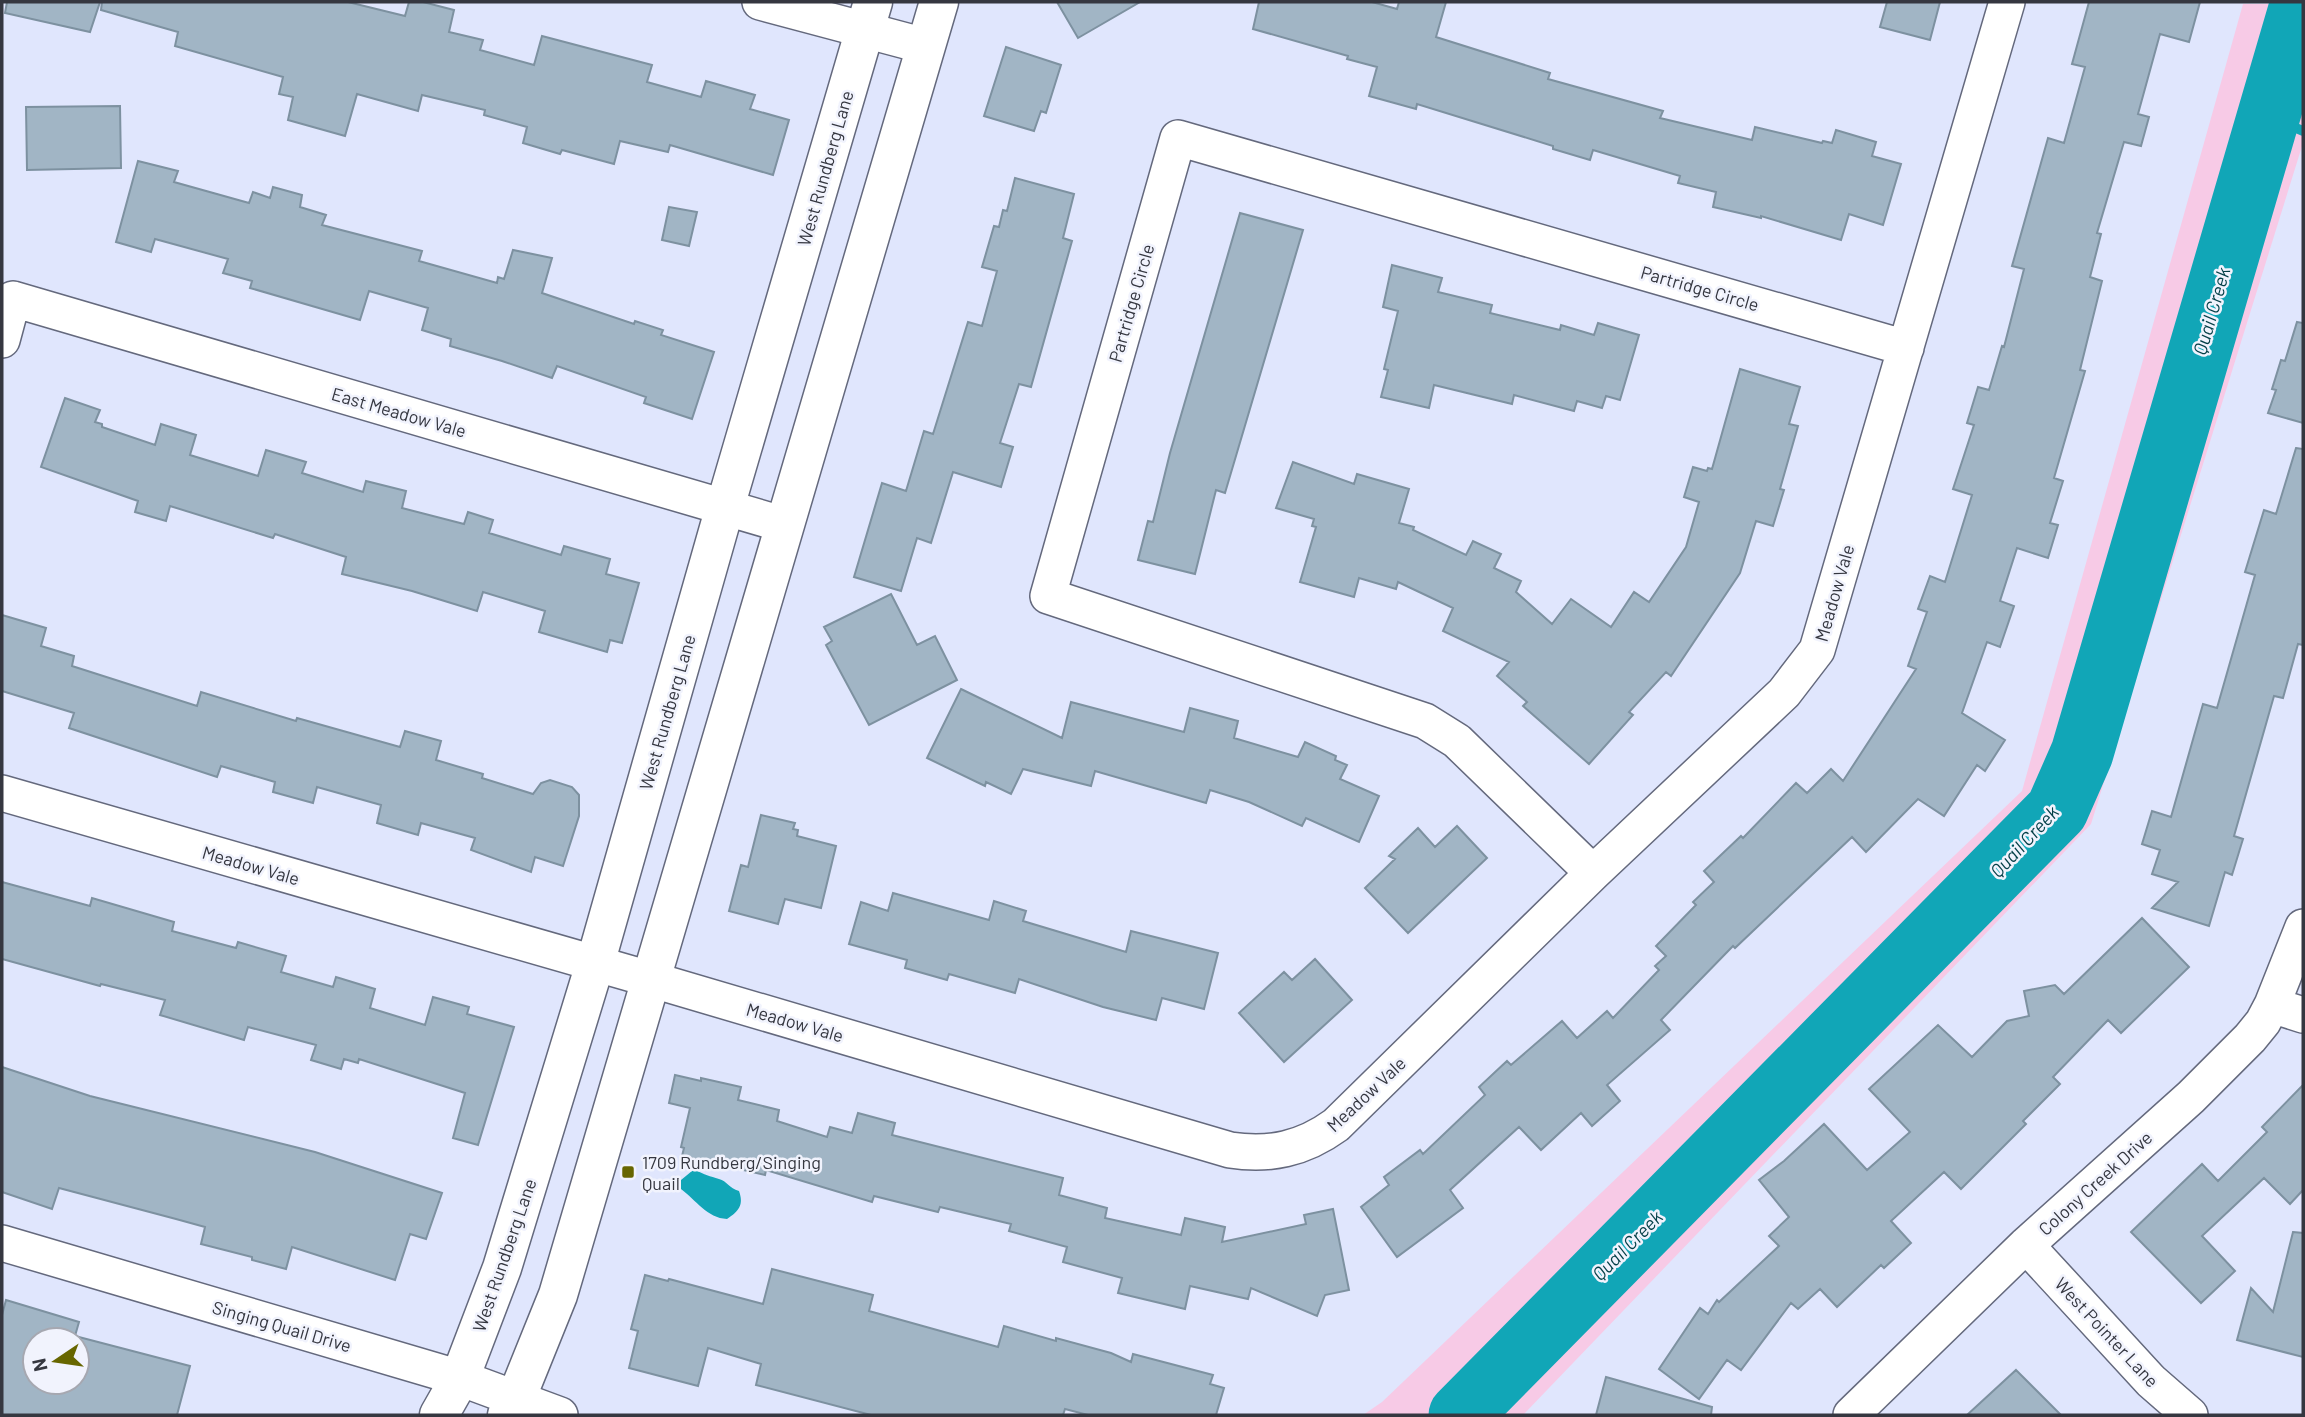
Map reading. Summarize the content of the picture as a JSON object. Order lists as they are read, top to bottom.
{
  "streets": {
    "main road": ["West Rundberg Lane"],
    "street": [
      "Partridge Circle",
      "East Meadow Vale",
      "Meadow Vale",
      "Colony Creek Drive",
      "Singing Quail Drive",
      "West Pointer Lane"
    ]
  },
  "crossings": [
    ["West Rundberg Lane", "East Meadow Vale"],
    ["West Rundberg Lane", "Meadow Vale"],
    ["West Rundberg Lane", "Singing Quail Drive"],
    ["Partridge Circle", "Meadow Vale"],
    ["Colony Creek Drive", "West Pointer Lane"]
  ],
  "water": ["Quail Creek"],
  "places": {
    "transit": ["1709 Rundberg/Singing Quail"]
  },
  "north": "left"
}
